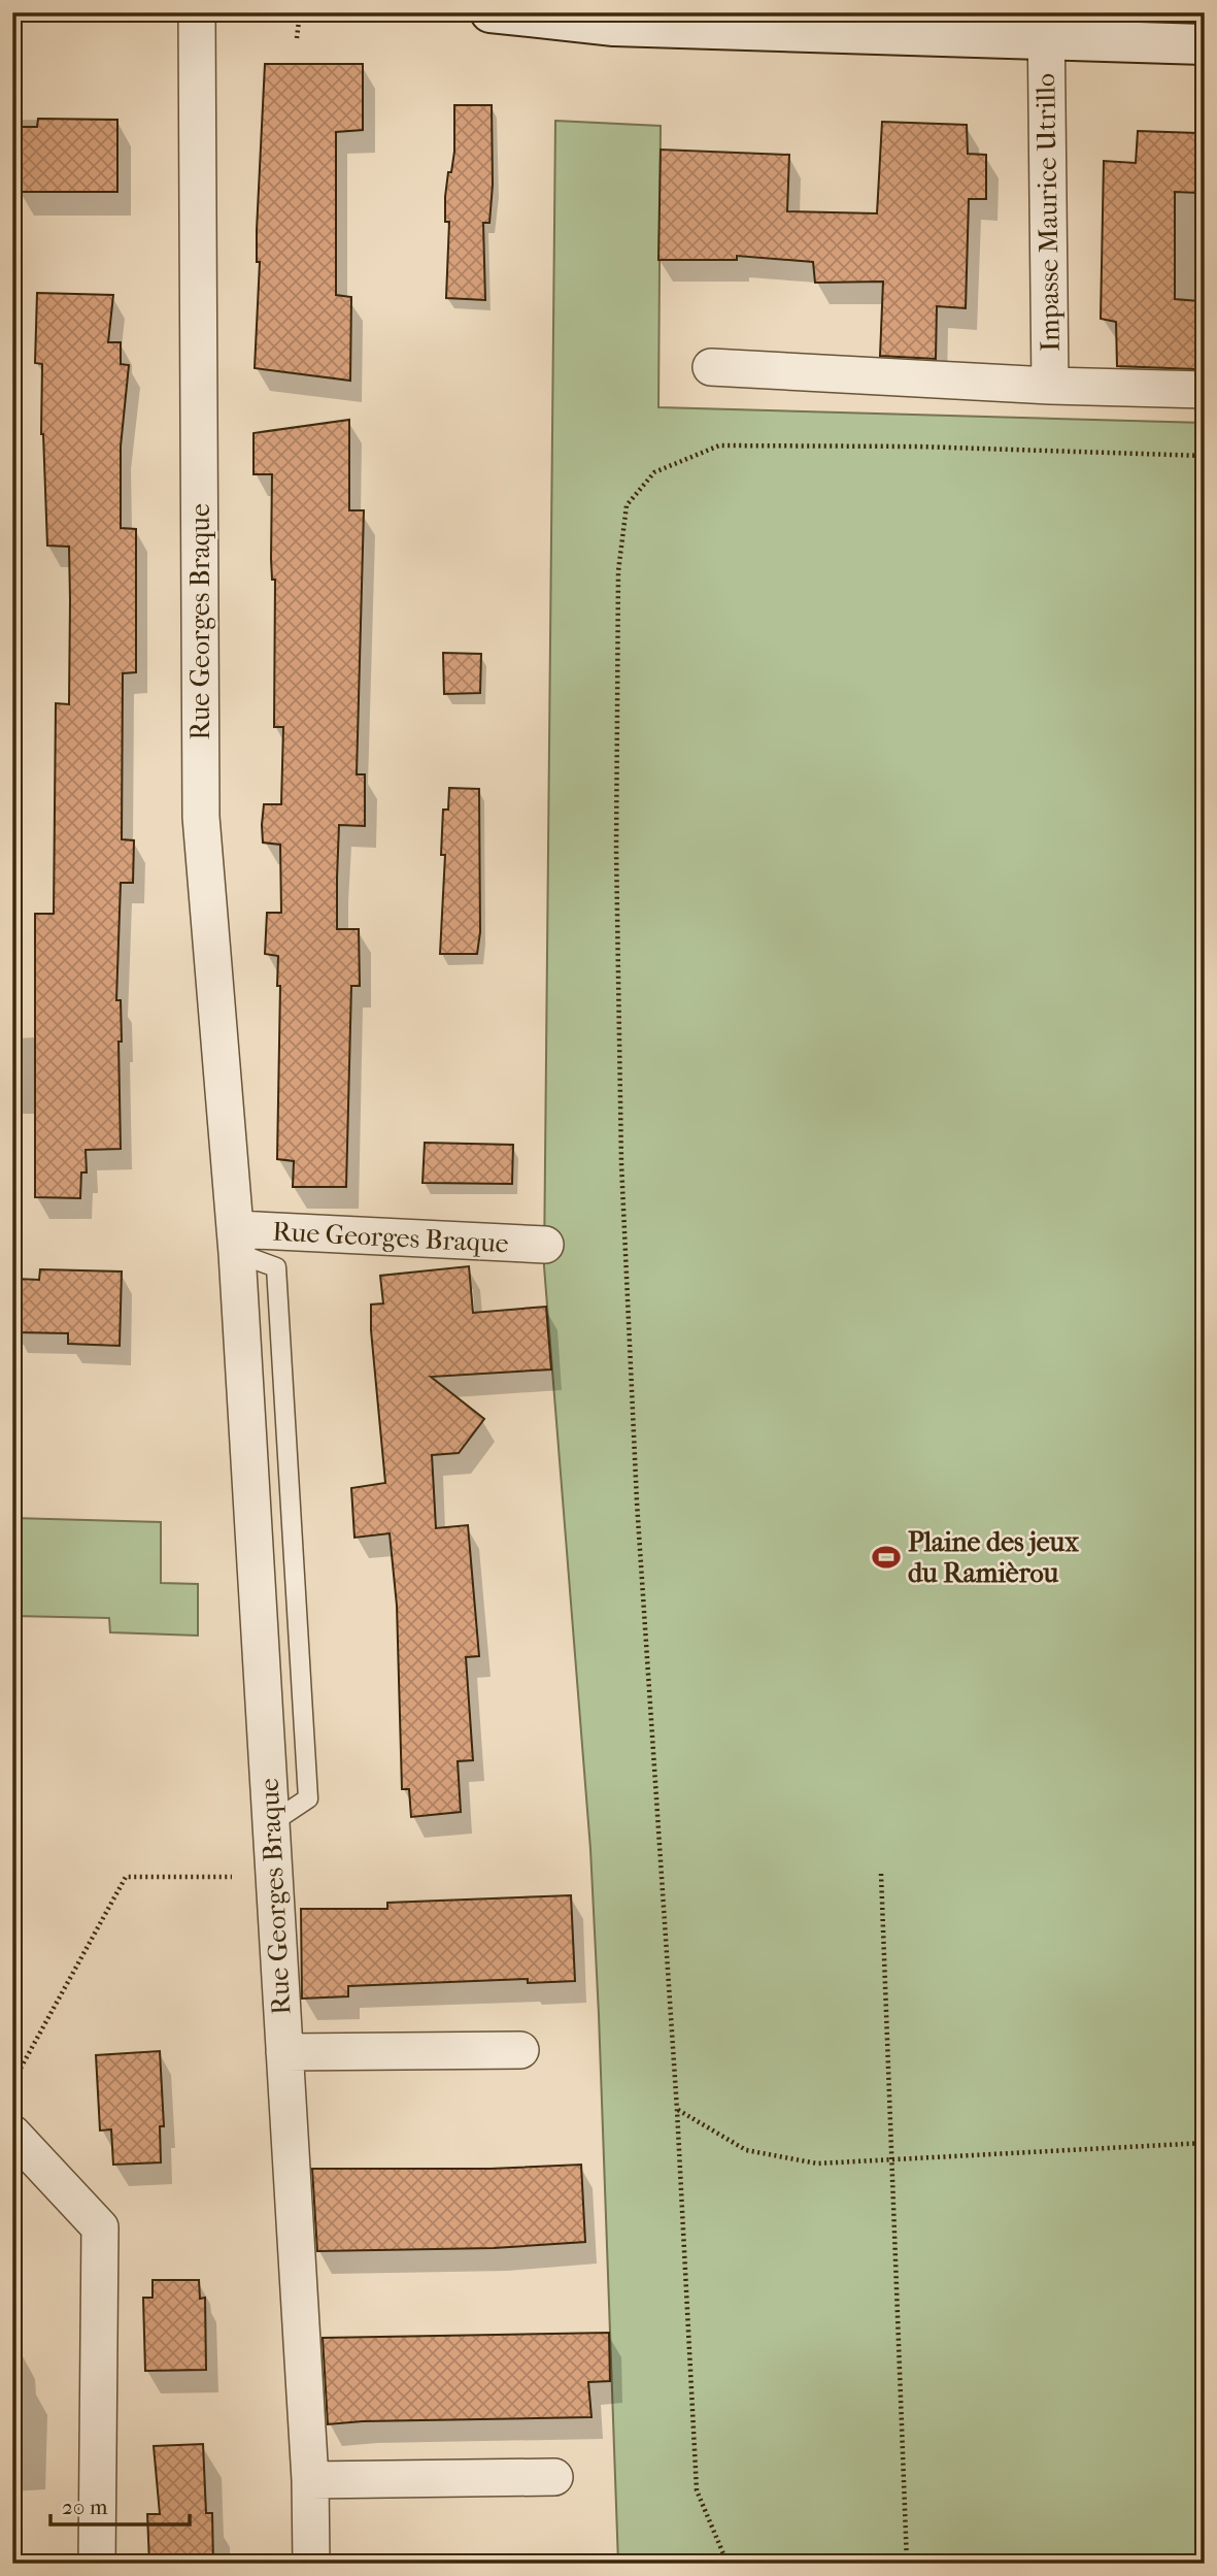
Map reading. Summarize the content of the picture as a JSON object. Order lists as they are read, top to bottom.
{
  "streets": {
    "street": ["Impasse Maurice Utrillo", "Rue Georges Braque"]
  },
  "places": {
    "sports": ["Plaine des jeux du Ramièrou"]
  },
  "scale_bar": "20 m"
}
